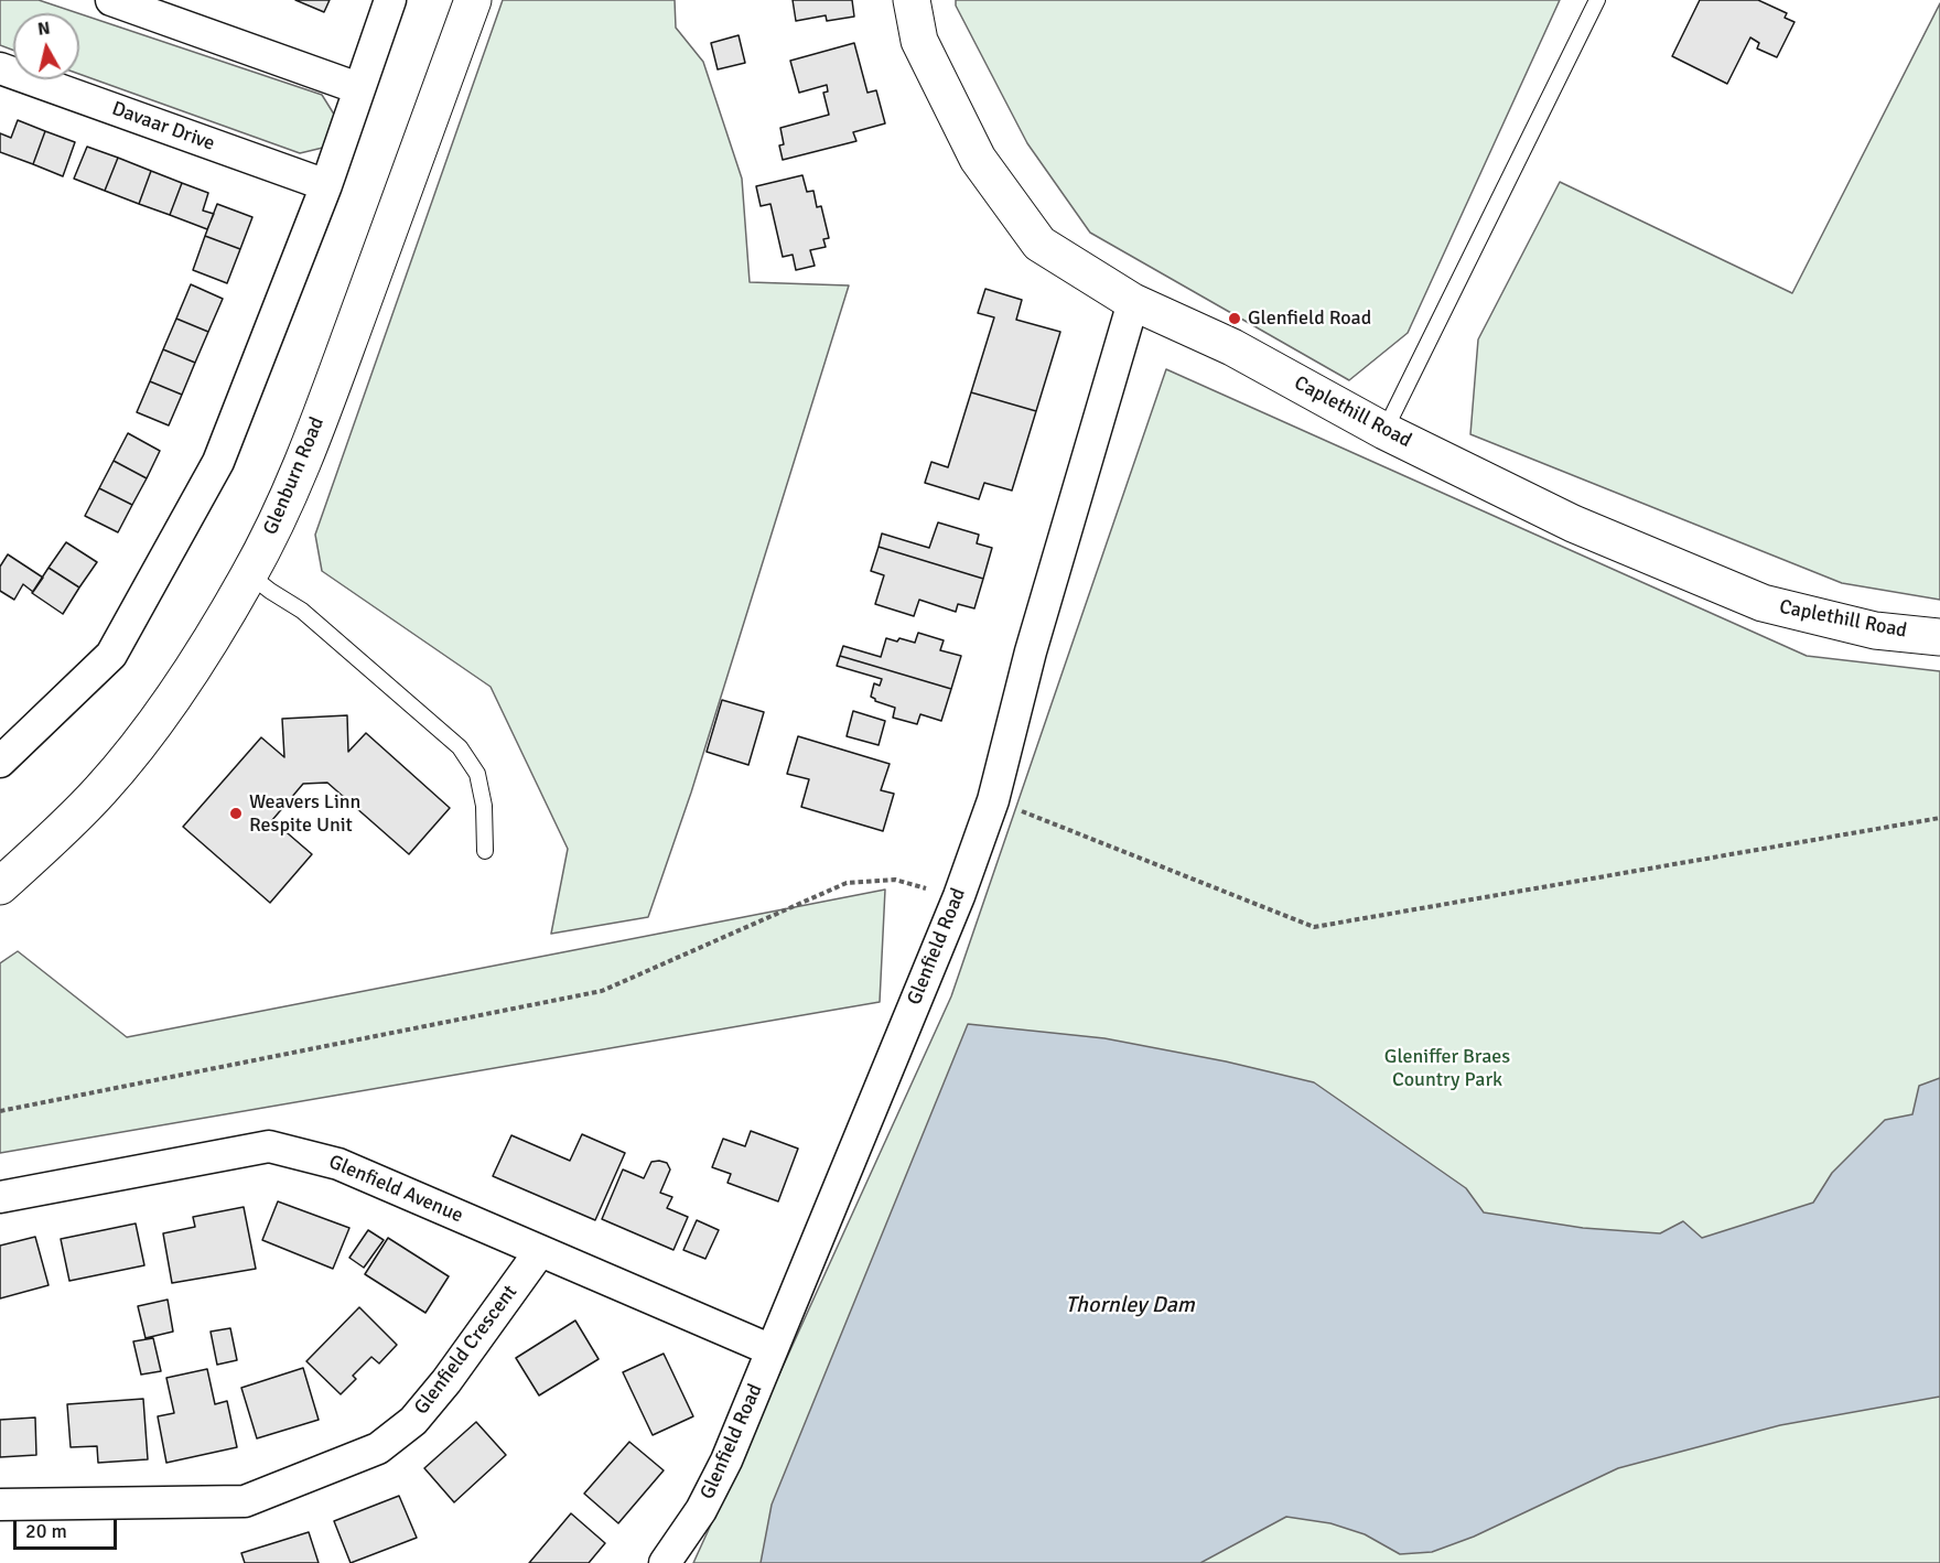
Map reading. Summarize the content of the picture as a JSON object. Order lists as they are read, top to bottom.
{
  "streets": {
    "main road": ["Caplethill Road", "Glenburn Road"],
    "street": [
      "Davaar Drive",
      "Glenfield Road",
      "Glenfield Avenue",
      "Glenfield Crescent"
    ]
  },
  "crossings": [
    ["Caplethill Road", "Glenfield Road"],
    ["Glenfield Road", "Glenfield Avenue"],
    ["Glenfield Avenue", "Glenfield Crescent"]
  ],
  "water": ["Thornley Dam"],
  "parks": ["Gleniffer Braes Country Park"],
  "places": ["Glenfield Road", "Weavers Linn Respite Unit"],
  "scale_bar": "20 m",
  "north": "top"
}
